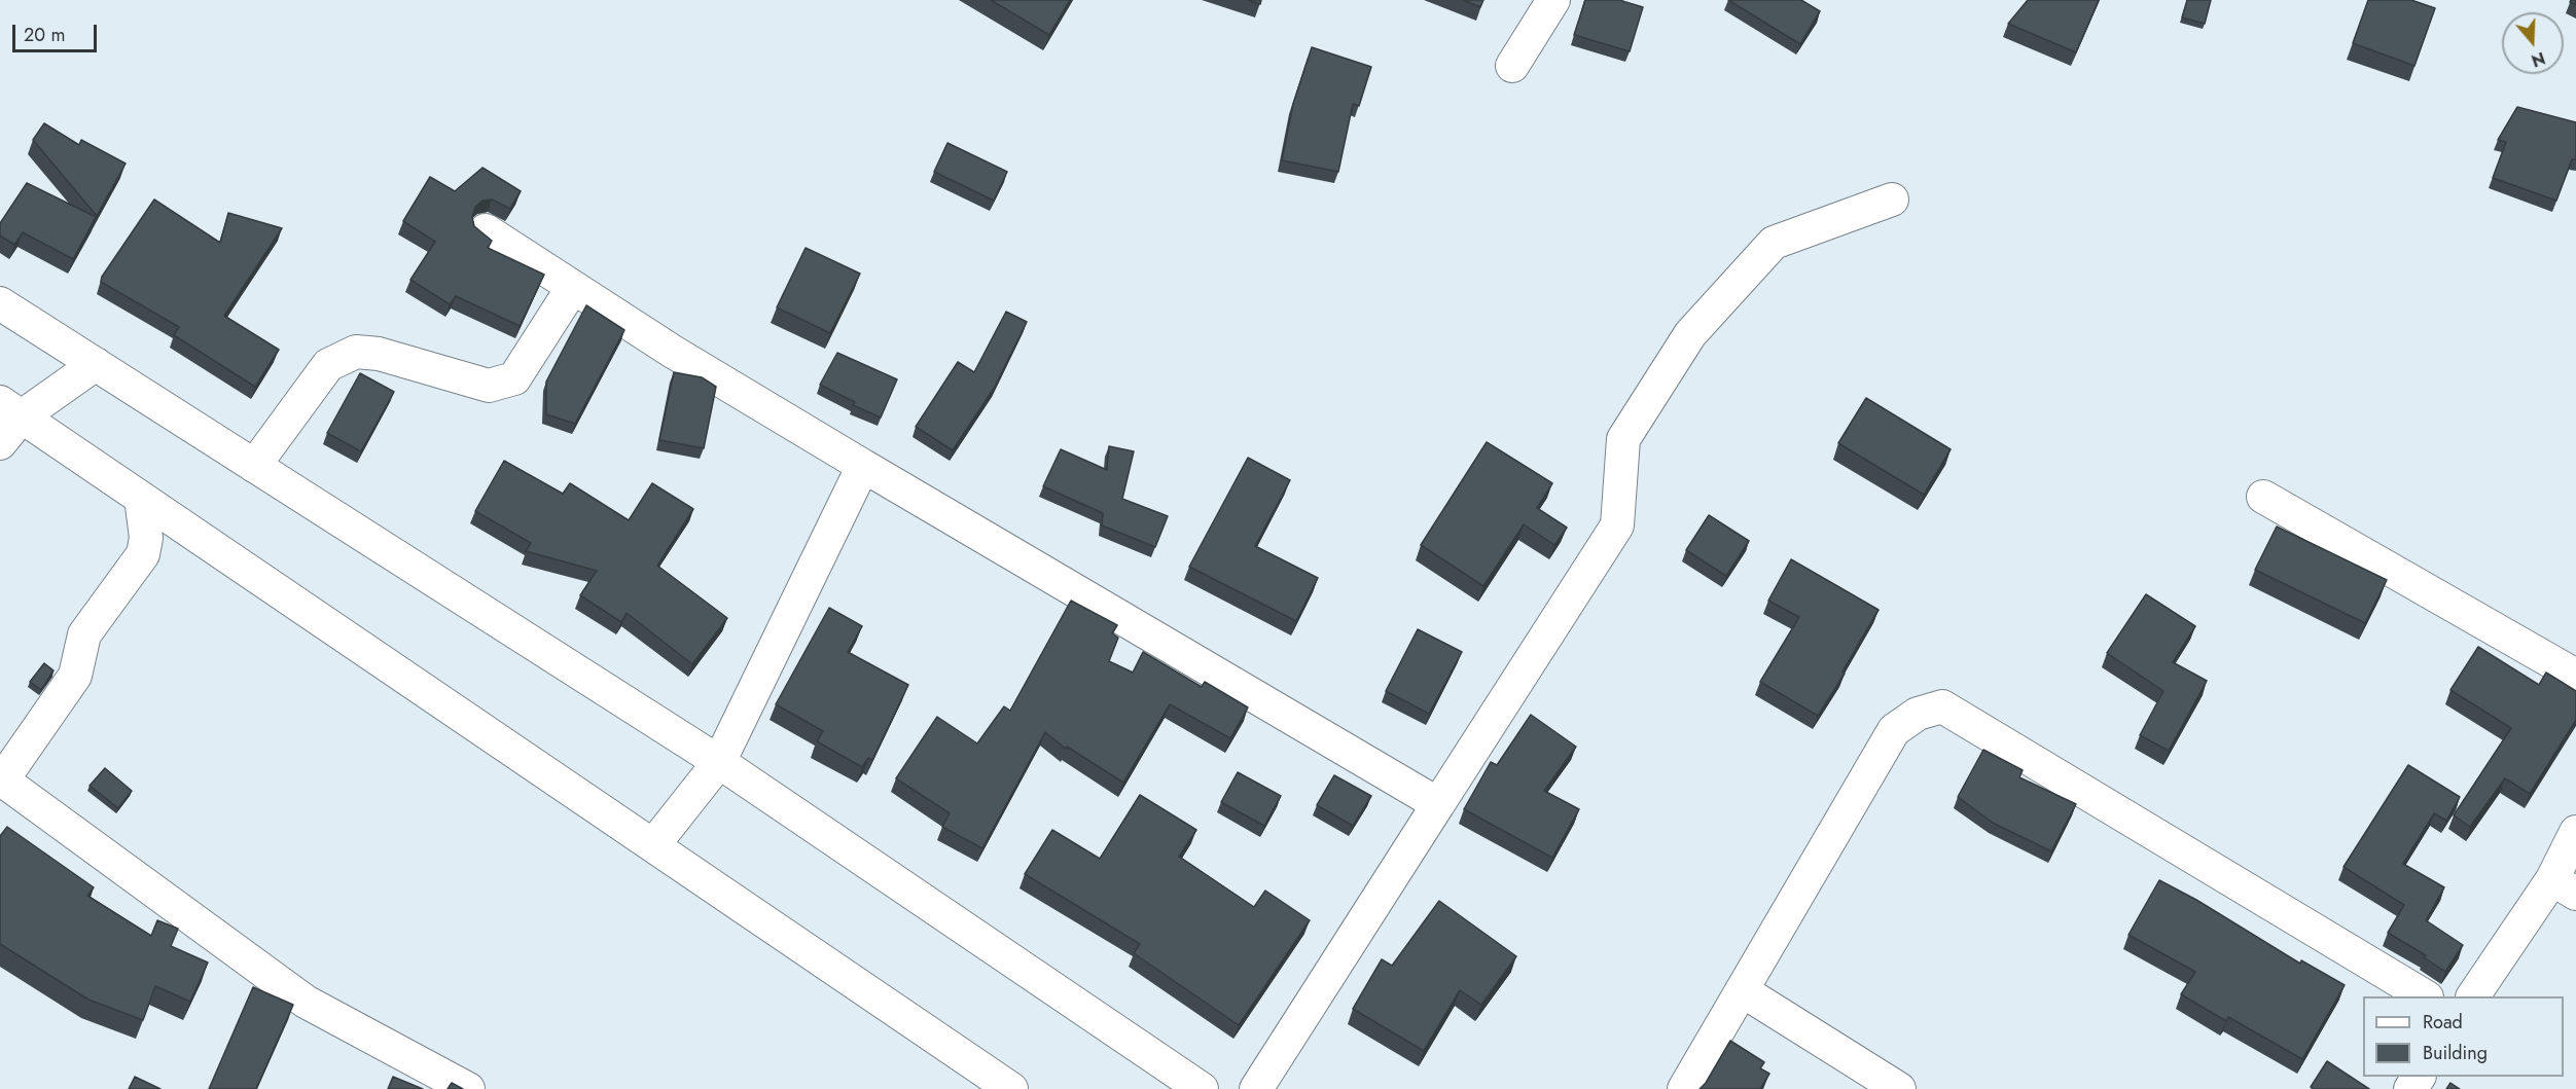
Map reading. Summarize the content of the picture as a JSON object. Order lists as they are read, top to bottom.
{
  "legend": ["Road", "Building"],
  "scale_bar": "20 m",
  "north": "bottom"
}
